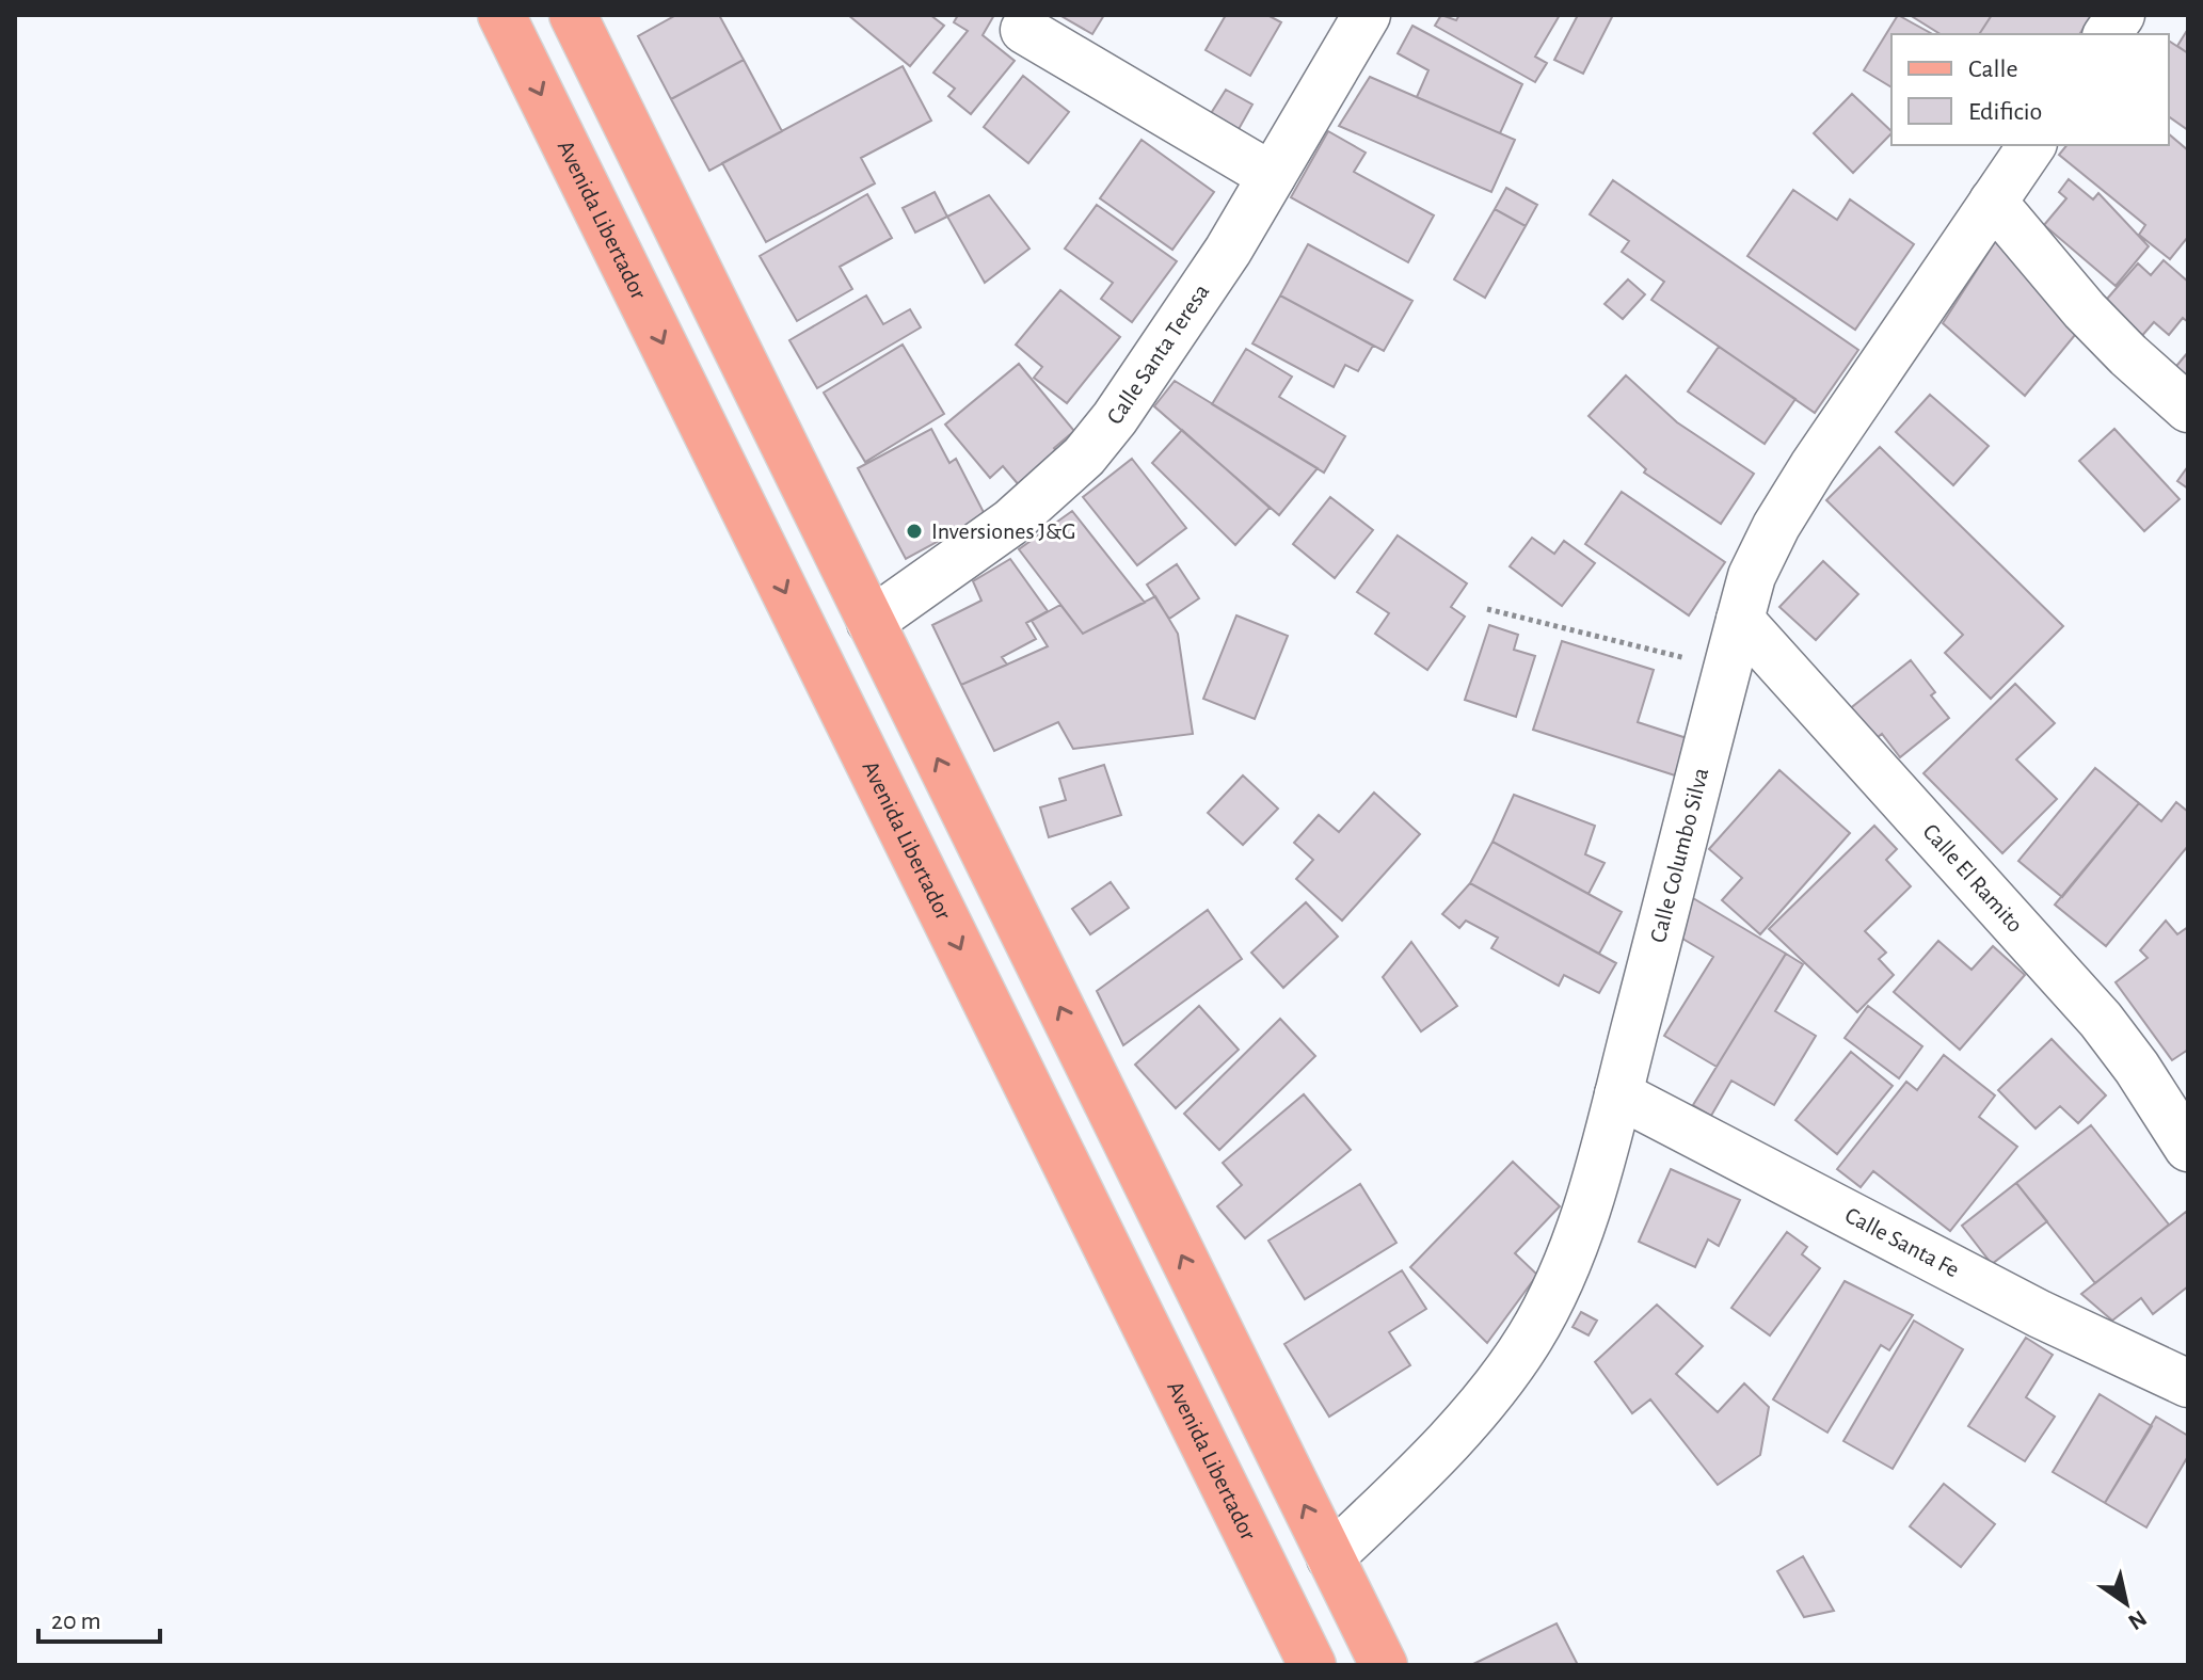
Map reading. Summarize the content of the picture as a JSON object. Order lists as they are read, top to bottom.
{
  "streets": {
    "main road": ["Avenida Libertador"],
    "street": [
      "Calle Santa Teresa",
      "Calle Columbo Silva",
      "Calle El Ramito",
      "Calle Santa Fe"
    ]
  },
  "crossings": [
    ["Calle Columbo Silva", "Calle El Ramito"],
    ["Calle Columbo Silva", "Calle Santa Fe"]
  ],
  "places": ["Inversiones J&G"],
  "legend": ["Calle", "Edificio"],
  "scale_bar": "20 m",
  "north": "bottom right"
}
